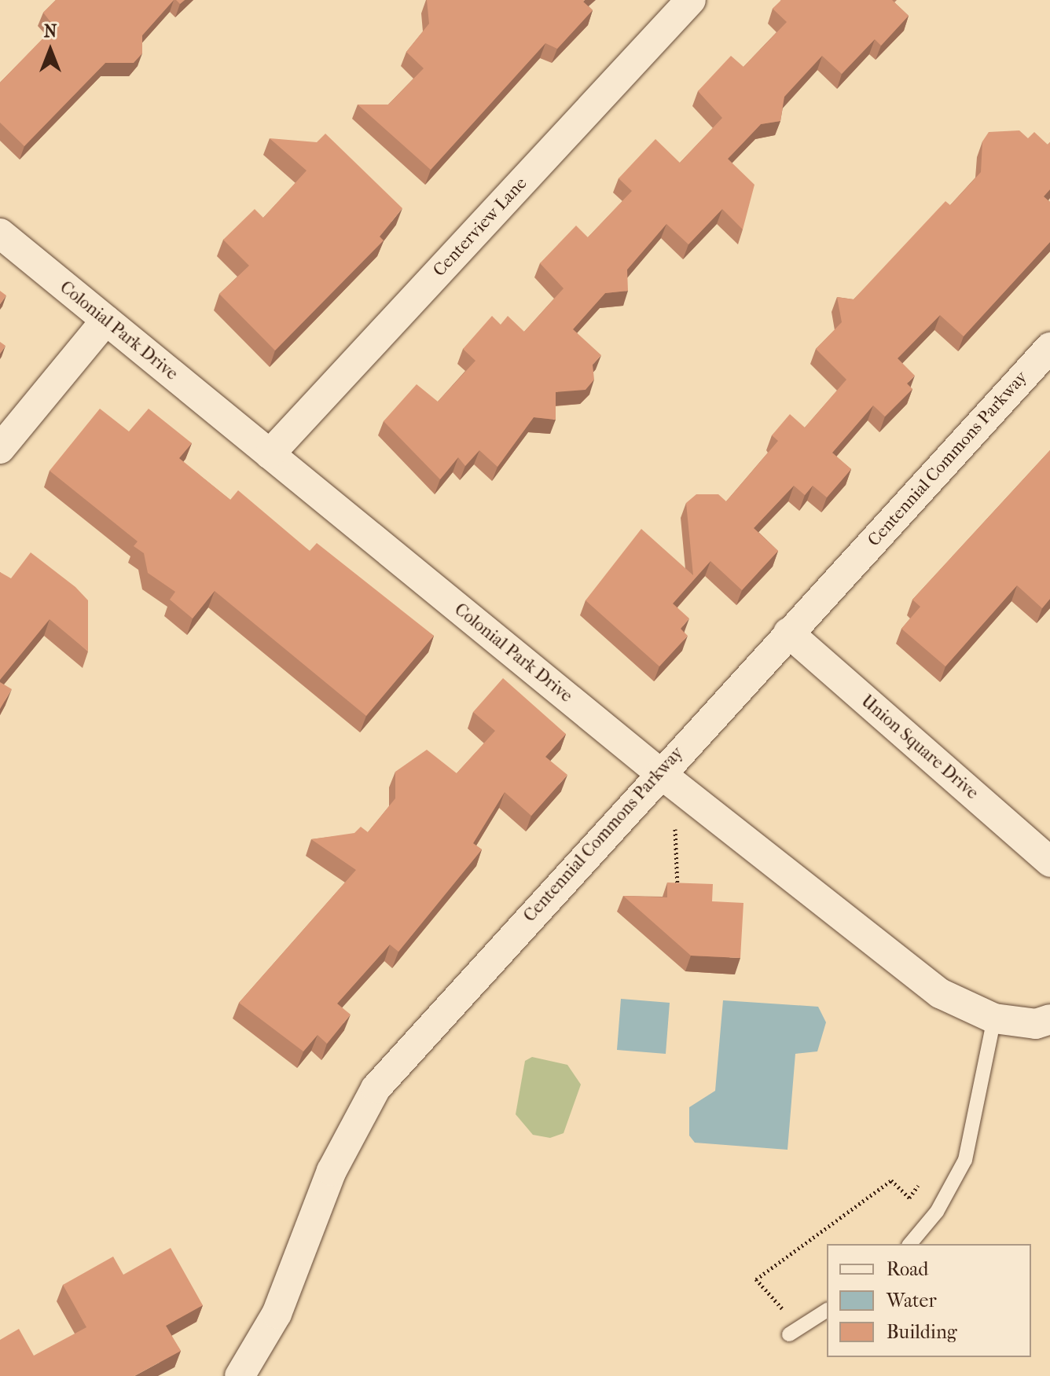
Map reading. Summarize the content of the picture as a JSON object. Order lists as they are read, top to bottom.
{
  "streets": {
    "street": [
      "Centerview Lane",
      "Colonial Park Drive",
      "Centennial Commons Parkway",
      "Union Square Drive"
    ]
  },
  "crossings": [
    ["Centerview Lane", "Colonial Park Drive"],
    ["Colonial Park Drive", "Centennial Commons Parkway"],
    ["Centennial Commons Parkway", "Union Square Drive"]
  ],
  "legend": ["Road", "Water", "Building"],
  "north": "top"
}
